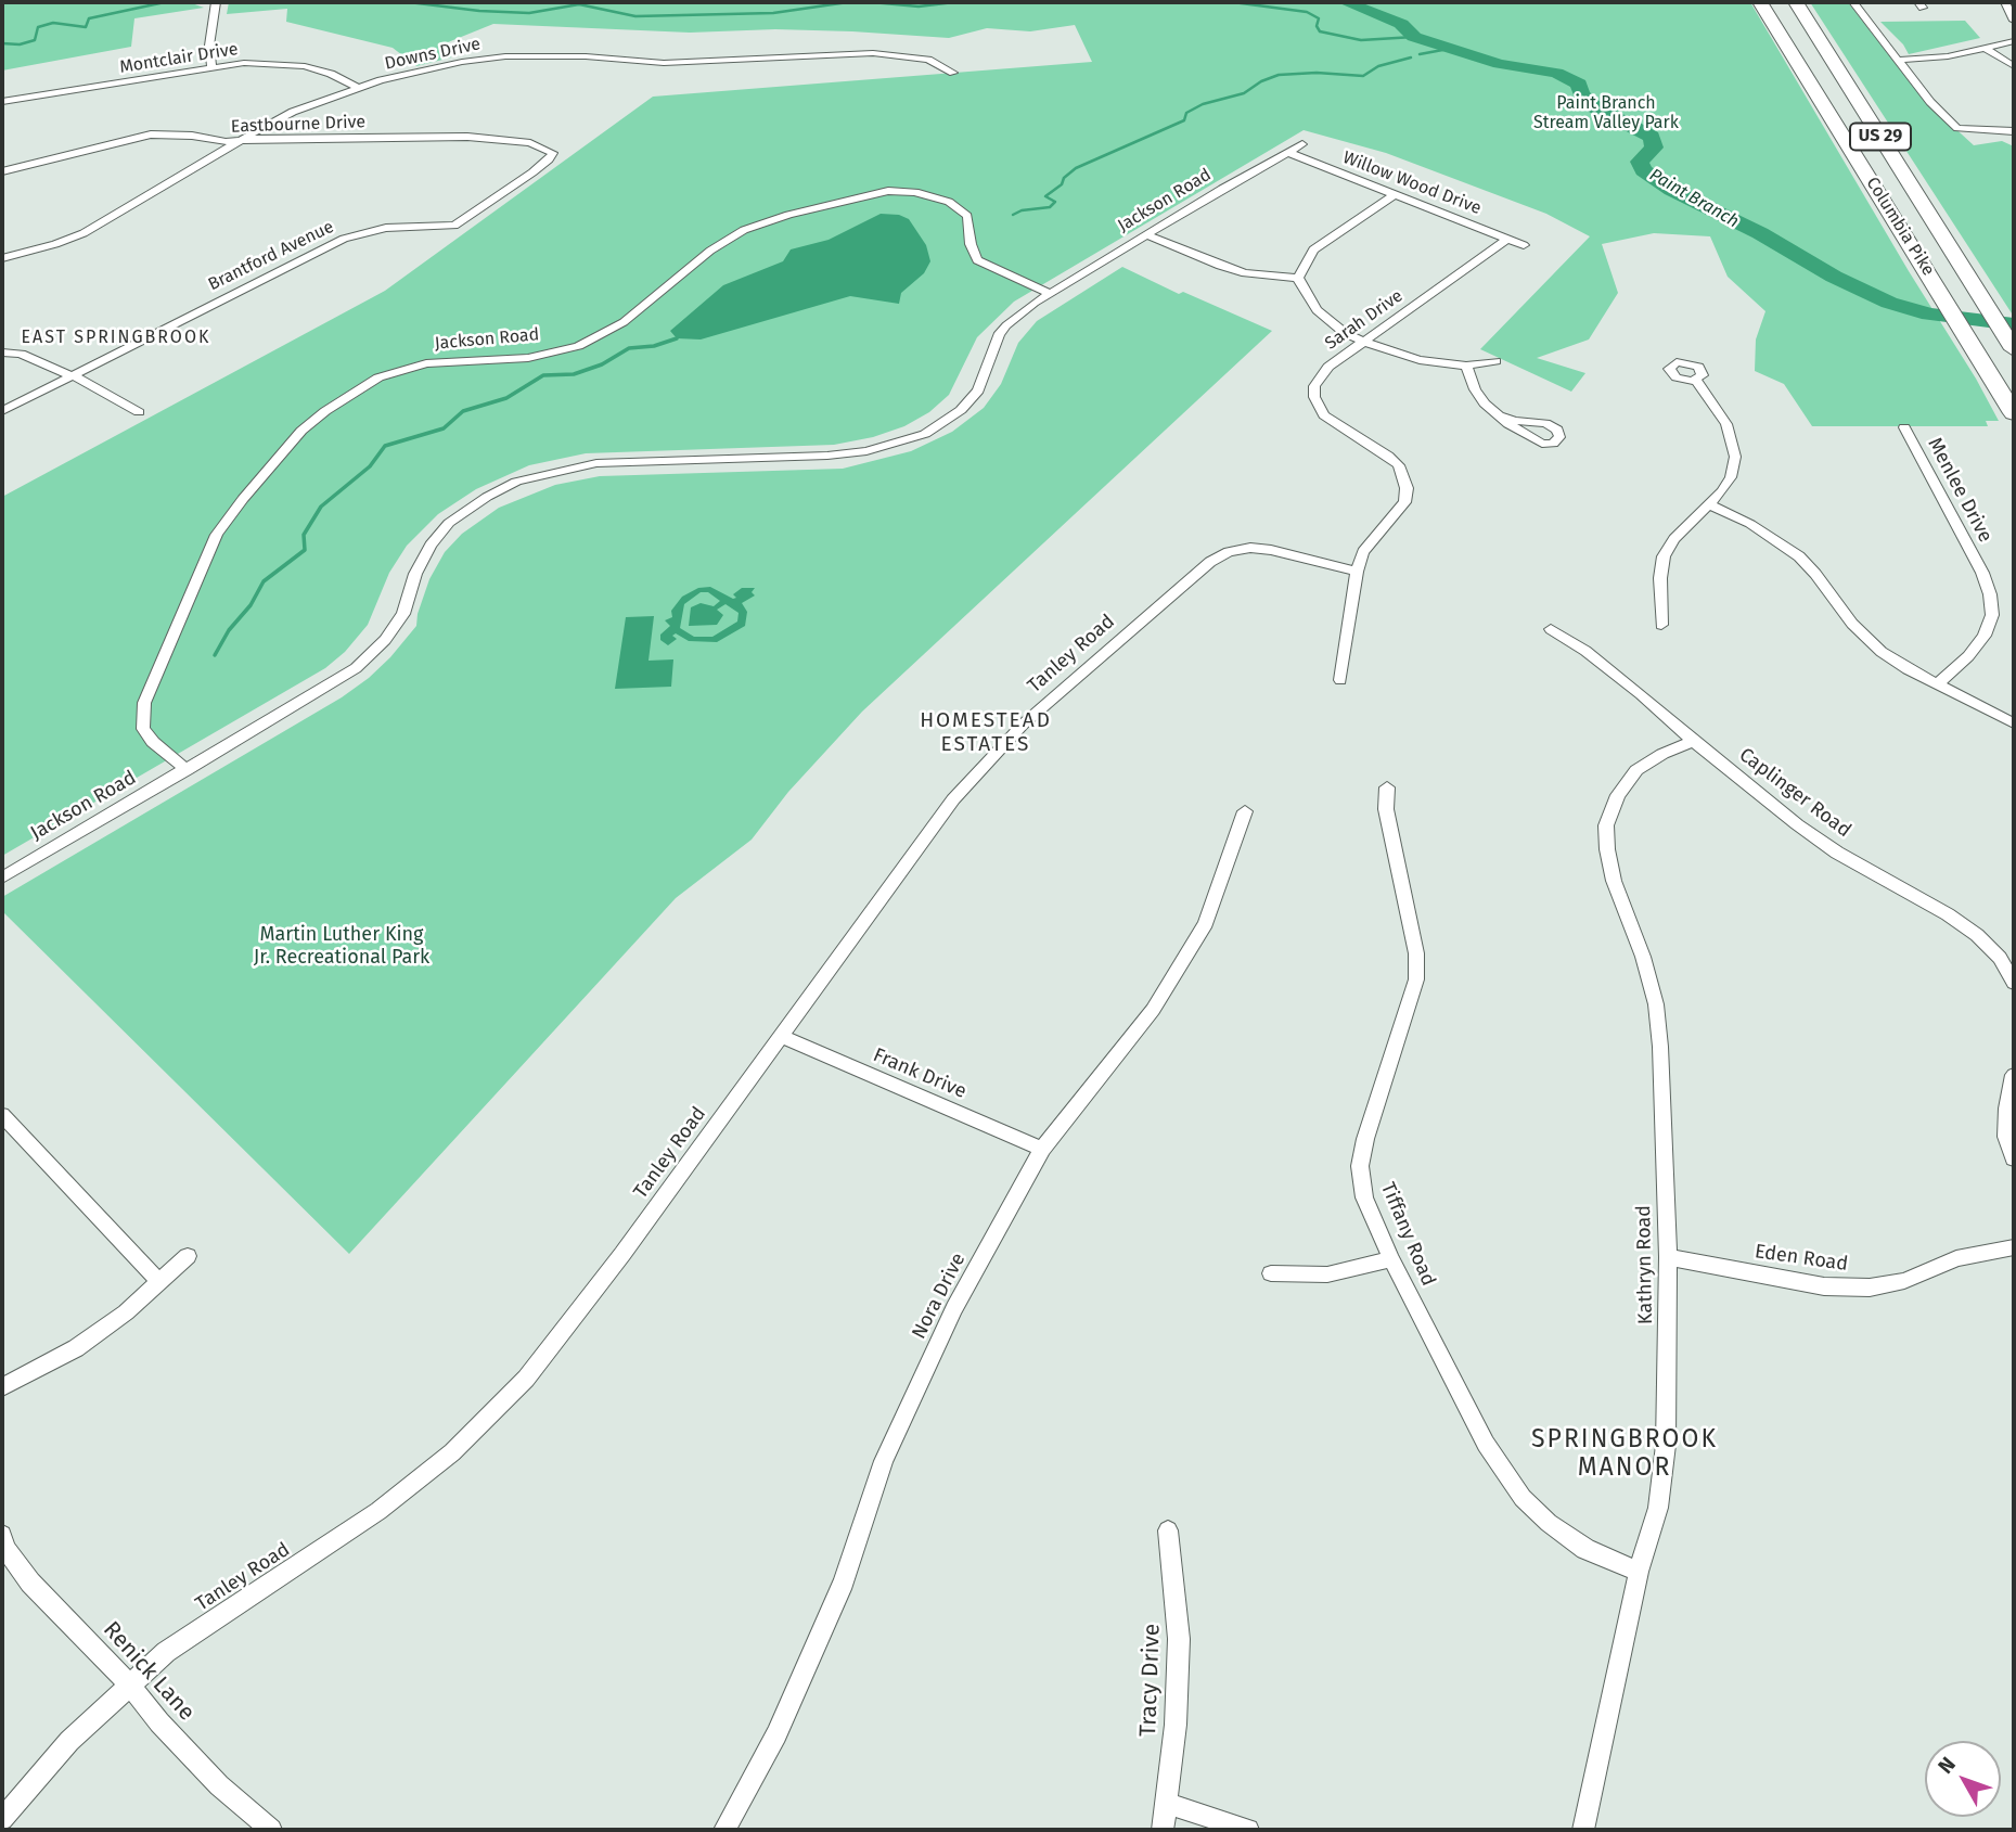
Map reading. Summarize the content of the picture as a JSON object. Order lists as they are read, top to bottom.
{
  "streets": {
    "highway": ["US 29", "Columbia Pike"],
    "street": [
      "Downs Drive",
      "Montclair Drive",
      "Eastbourne Drive",
      "Willow Wood Drive",
      "Jackson Road",
      "Brantford Avenue",
      "Sarah Drive",
      "Menlee Drive",
      "Tanley Road",
      "Caplinger Road",
      "Frank Drive",
      "Tiffany Road",
      "Eden Road",
      "Kathryn Road",
      "Nora Drive",
      "Renick Lane",
      "Tracy Drive"
    ]
  },
  "crossings": [
    ["Downs Drive", "Montclair Drive"],
    ["Downs Drive", "Eastbourne Drive"],
    ["Eastbourne Drive", "Brantford Avenue"],
    ["Willow Wood Drive", "Jackson Road"],
    ["Willow Wood Drive", "Sarah Drive"],
    ["Sarah Drive", "Tanley Road"],
    ["Tanley Road", "Frank Drive"],
    ["Tanley Road", "Renick Lane"],
    ["Caplinger Road", "Kathryn Road"],
    ["Frank Drive", "Nora Drive"],
    ["Tiffany Road", "Kathryn Road"],
    ["Eden Road", "Kathryn Road"]
  ],
  "districts": ["EAST SPRINGBROOK", "HOMESTEAD ESTATES", "SPRINGBROOK MANOR"],
  "water": ["Paint Branch"],
  "parks": ["Paint Branch Stream Valley Park", "Martin Luther King Jr. Recreational Park"],
  "north": "top left"
}
